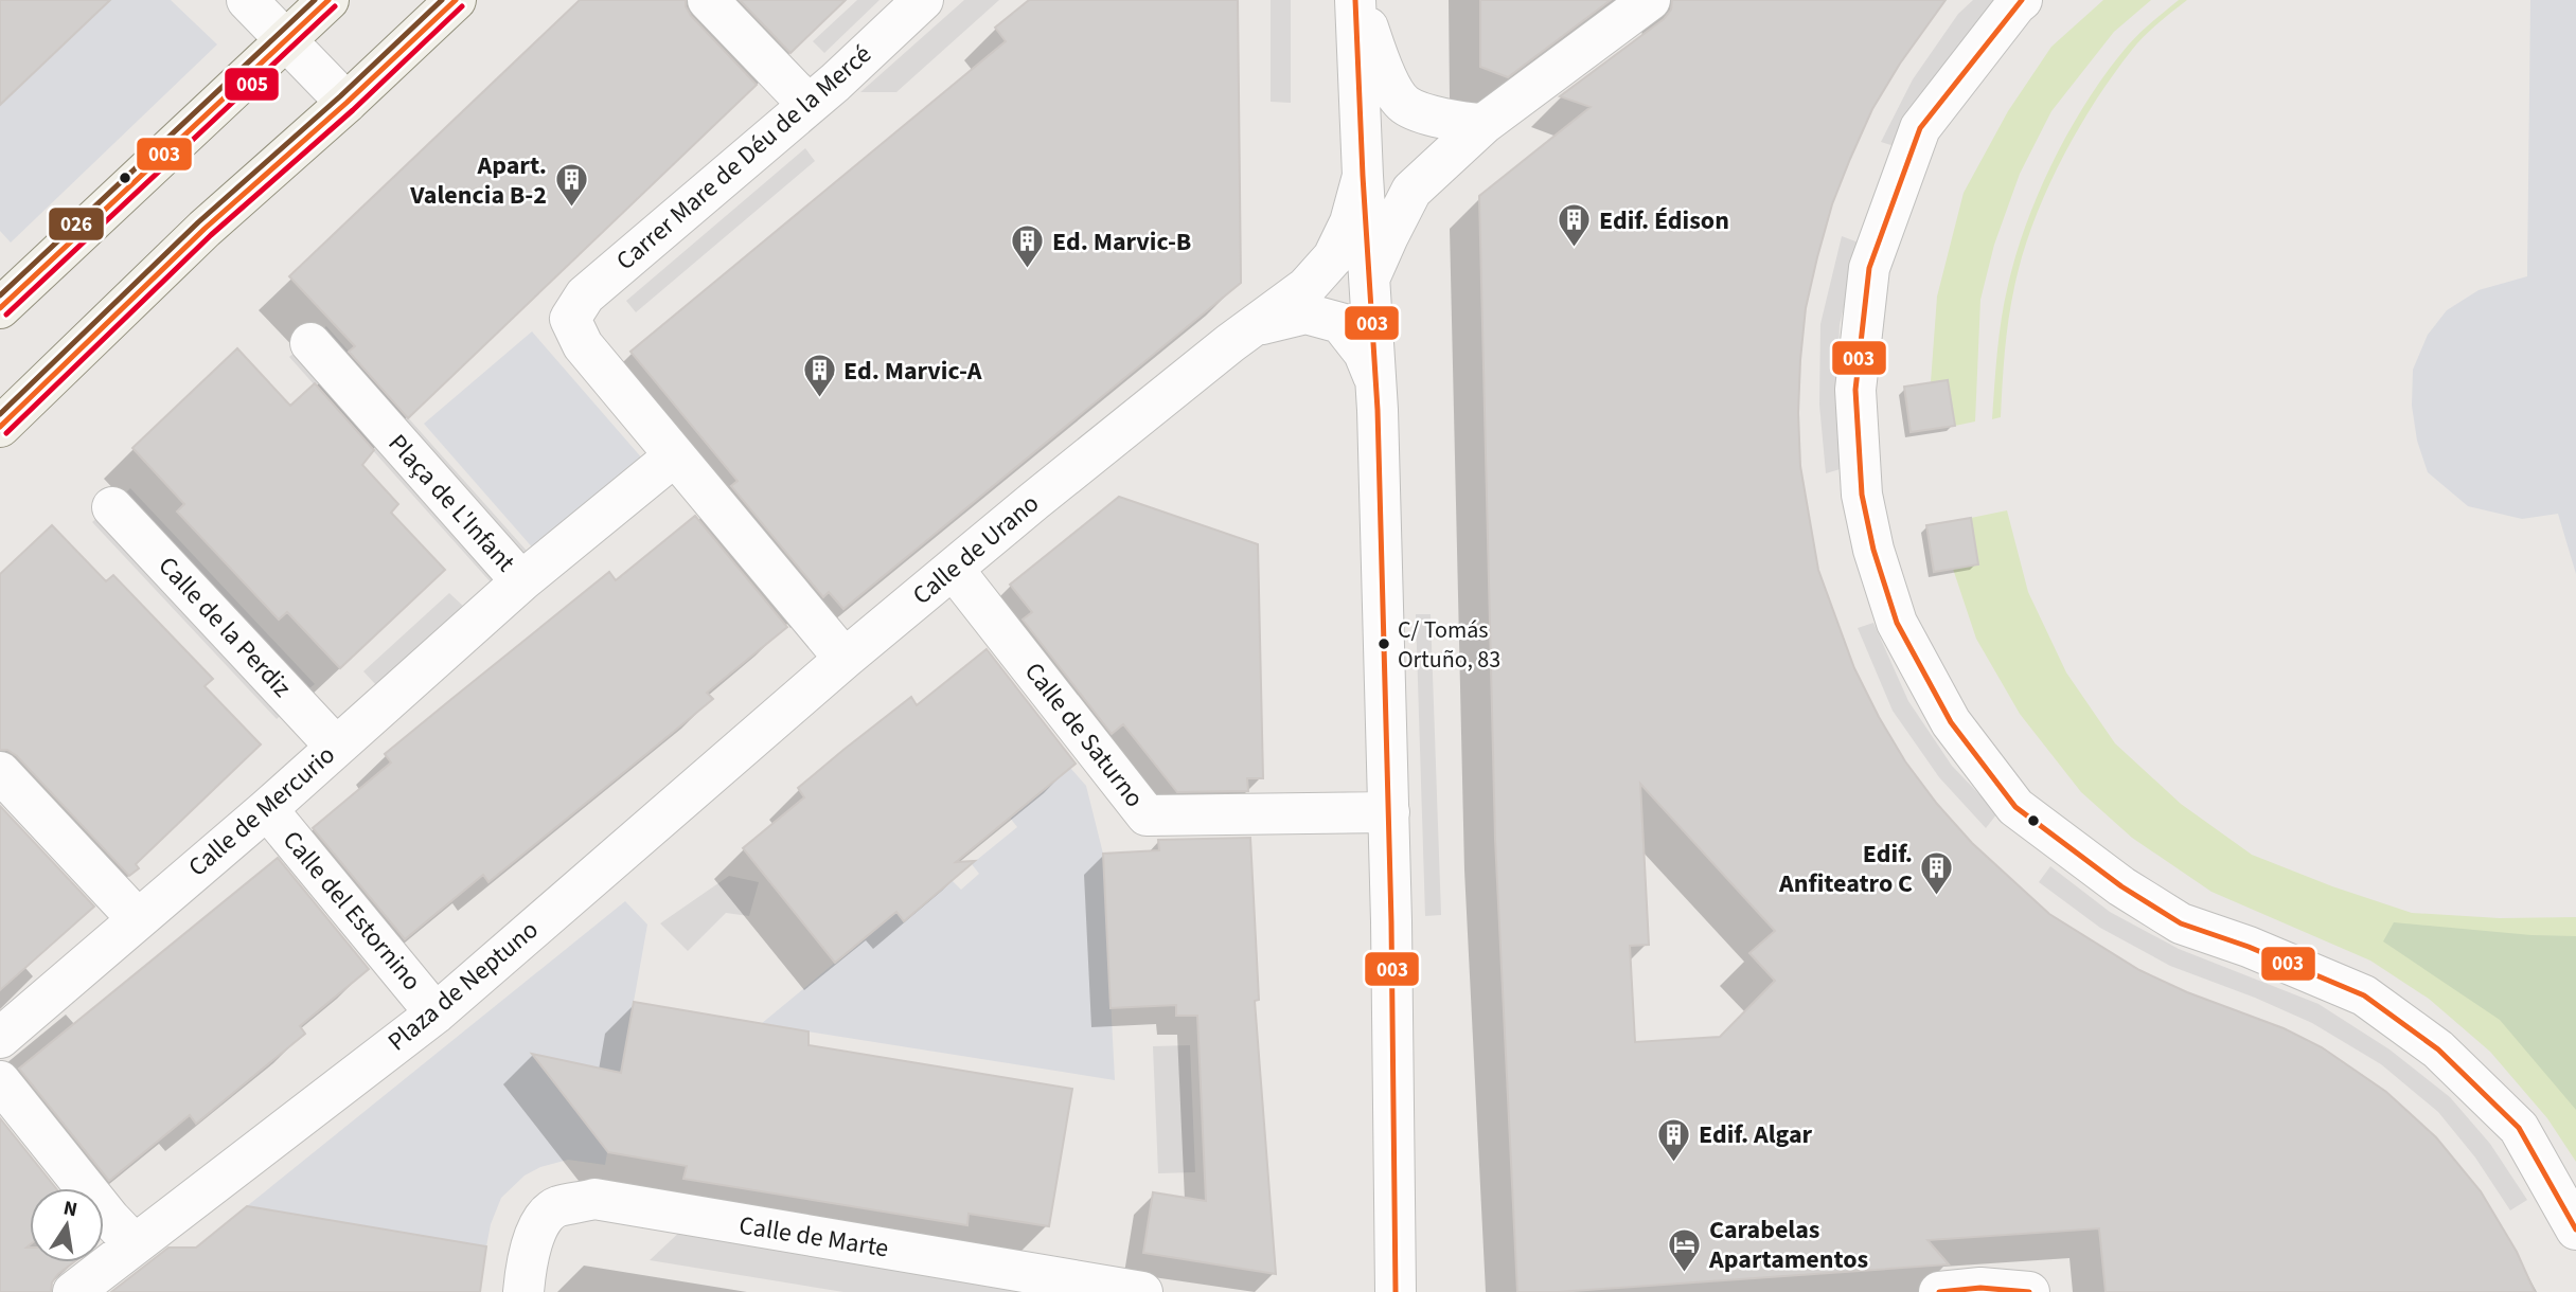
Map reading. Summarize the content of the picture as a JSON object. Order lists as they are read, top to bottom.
{
  "streets": {
    "street": [
      "Carrer Mare de Déu de la Mercé",
      "Plaça de L'Infant",
      "Calle de Urano",
      "Calle de la Perdiz",
      "Calle de Saturno",
      "Calle de Mercurio",
      "Calle del Estornino",
      "Plaza de Neptuno",
      "Calle de Marte"
    ]
  },
  "crossings": [
    ["Carrer Mare de Déu de la Mercé", "Plaça de L'Infant"],
    ["Plaça de L'Infant", "Calle de Mercurio"],
    ["Calle de Urano", "Calle de Saturno"],
    ["Calle de Urano", "Plaza de Neptuno"],
    ["Calle de la Perdiz", "Calle de Mercurio"],
    ["Calle de Mercurio", "Calle del Estornino"],
    ["Calle del Estornino", "Plaza de Neptuno"]
  ],
  "places": {
    "building": [
      "Apart. Valencia B-2",
      "Edif. Édison",
      "Ed. Marvic-B",
      "Ed. Marvic-A",
      "Edif. Anfiteatro C",
      "Edif. Algar"
    ],
    "other": ["C/ Tomás Ortuño, 83"],
    "hotel": ["Carabelas Apartamentos"]
  },
  "lines": ["transit line 003", "transit line 026", "transit line 005"],
  "north": "top"
}
